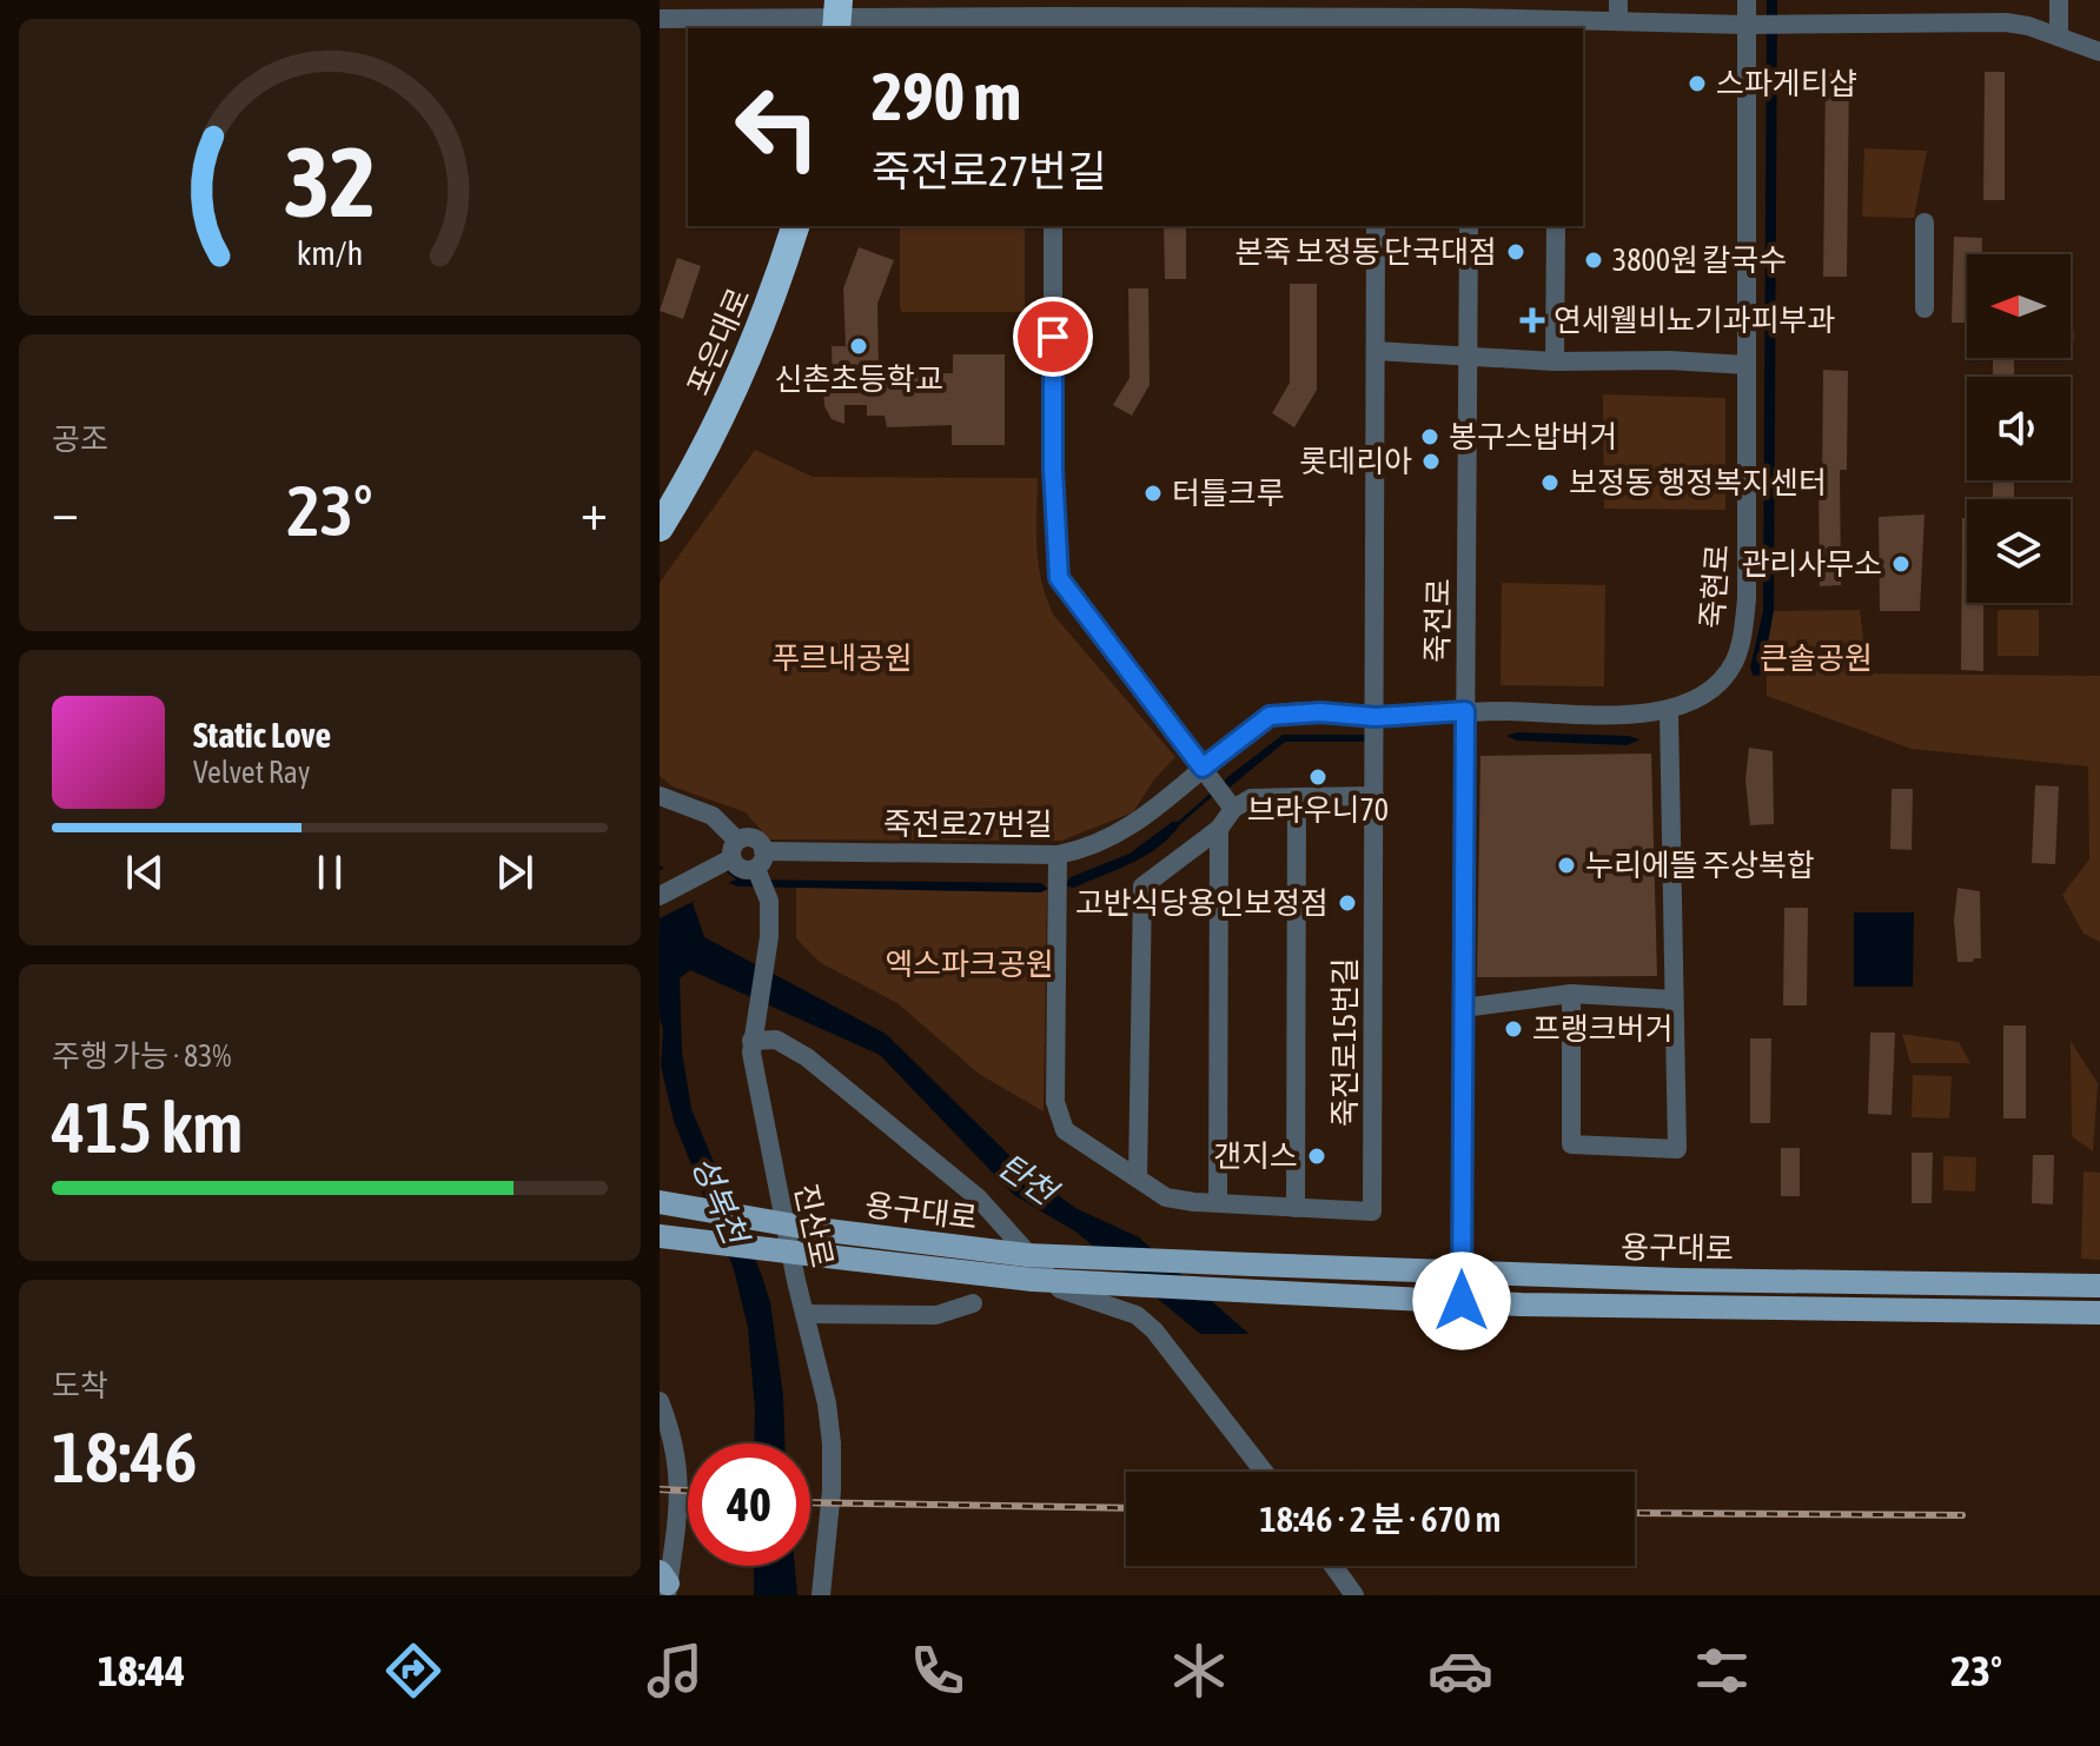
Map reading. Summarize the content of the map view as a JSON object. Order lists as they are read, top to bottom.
{
  "streets": {
    "highway": ["포은대로"],
    "main road": ["용구대로"],
    "street": [
      "죽현로",
      "죽전로",
      "죽전로27번길",
      "죽전로15번길",
      "진산로"
    ]
  },
  "crossings": [
    ["죽전로", "죽전로27번길"],
    ["죽전로", "용구대로"],
    ["죽전로27번길", "죽전로15번길"],
    ["죽전로27번길", "진산로"]
  ],
  "water": ["탄천", "성복천"],
  "parks": ["푸르내공원", "큰솔공원", "엑스파크공원"],
  "places": {
    "other": [
      "스파게티샵",
      "본죽 보정동 단국대점",
      "3800원 칼국수",
      "신촌초등학교",
      "봉구스밥버거",
      "롯데리아",
      "보정동 행정복지센터",
      "터틀크루",
      "관리사무소",
      "브라우니70",
      "누리에뜰 주상복합",
      "고반식당용인보정점",
      "프랭크버거",
      "갠지스"
    ],
    "health": ["연세웰비뇨기과피부과"]
  },
  "north": "left",
  "page": {
    "turn": ["290 m", "죽전로27번길"],
    "tile": [
      "공조",
      ["주행 가능 · 83%", "415 km"],
      ["도착", "18:46"]
    ],
    "heat": ["−", "23°", "+"],
    "song": ["Static Love", "Velvet Ray"],
    "limit": "40",
    "trip": "18:46 · 2 분 · 670 m",
    "tabs": ["18:44", "23°"],
    "gauge": ["32", "km/h"]
  }
}
